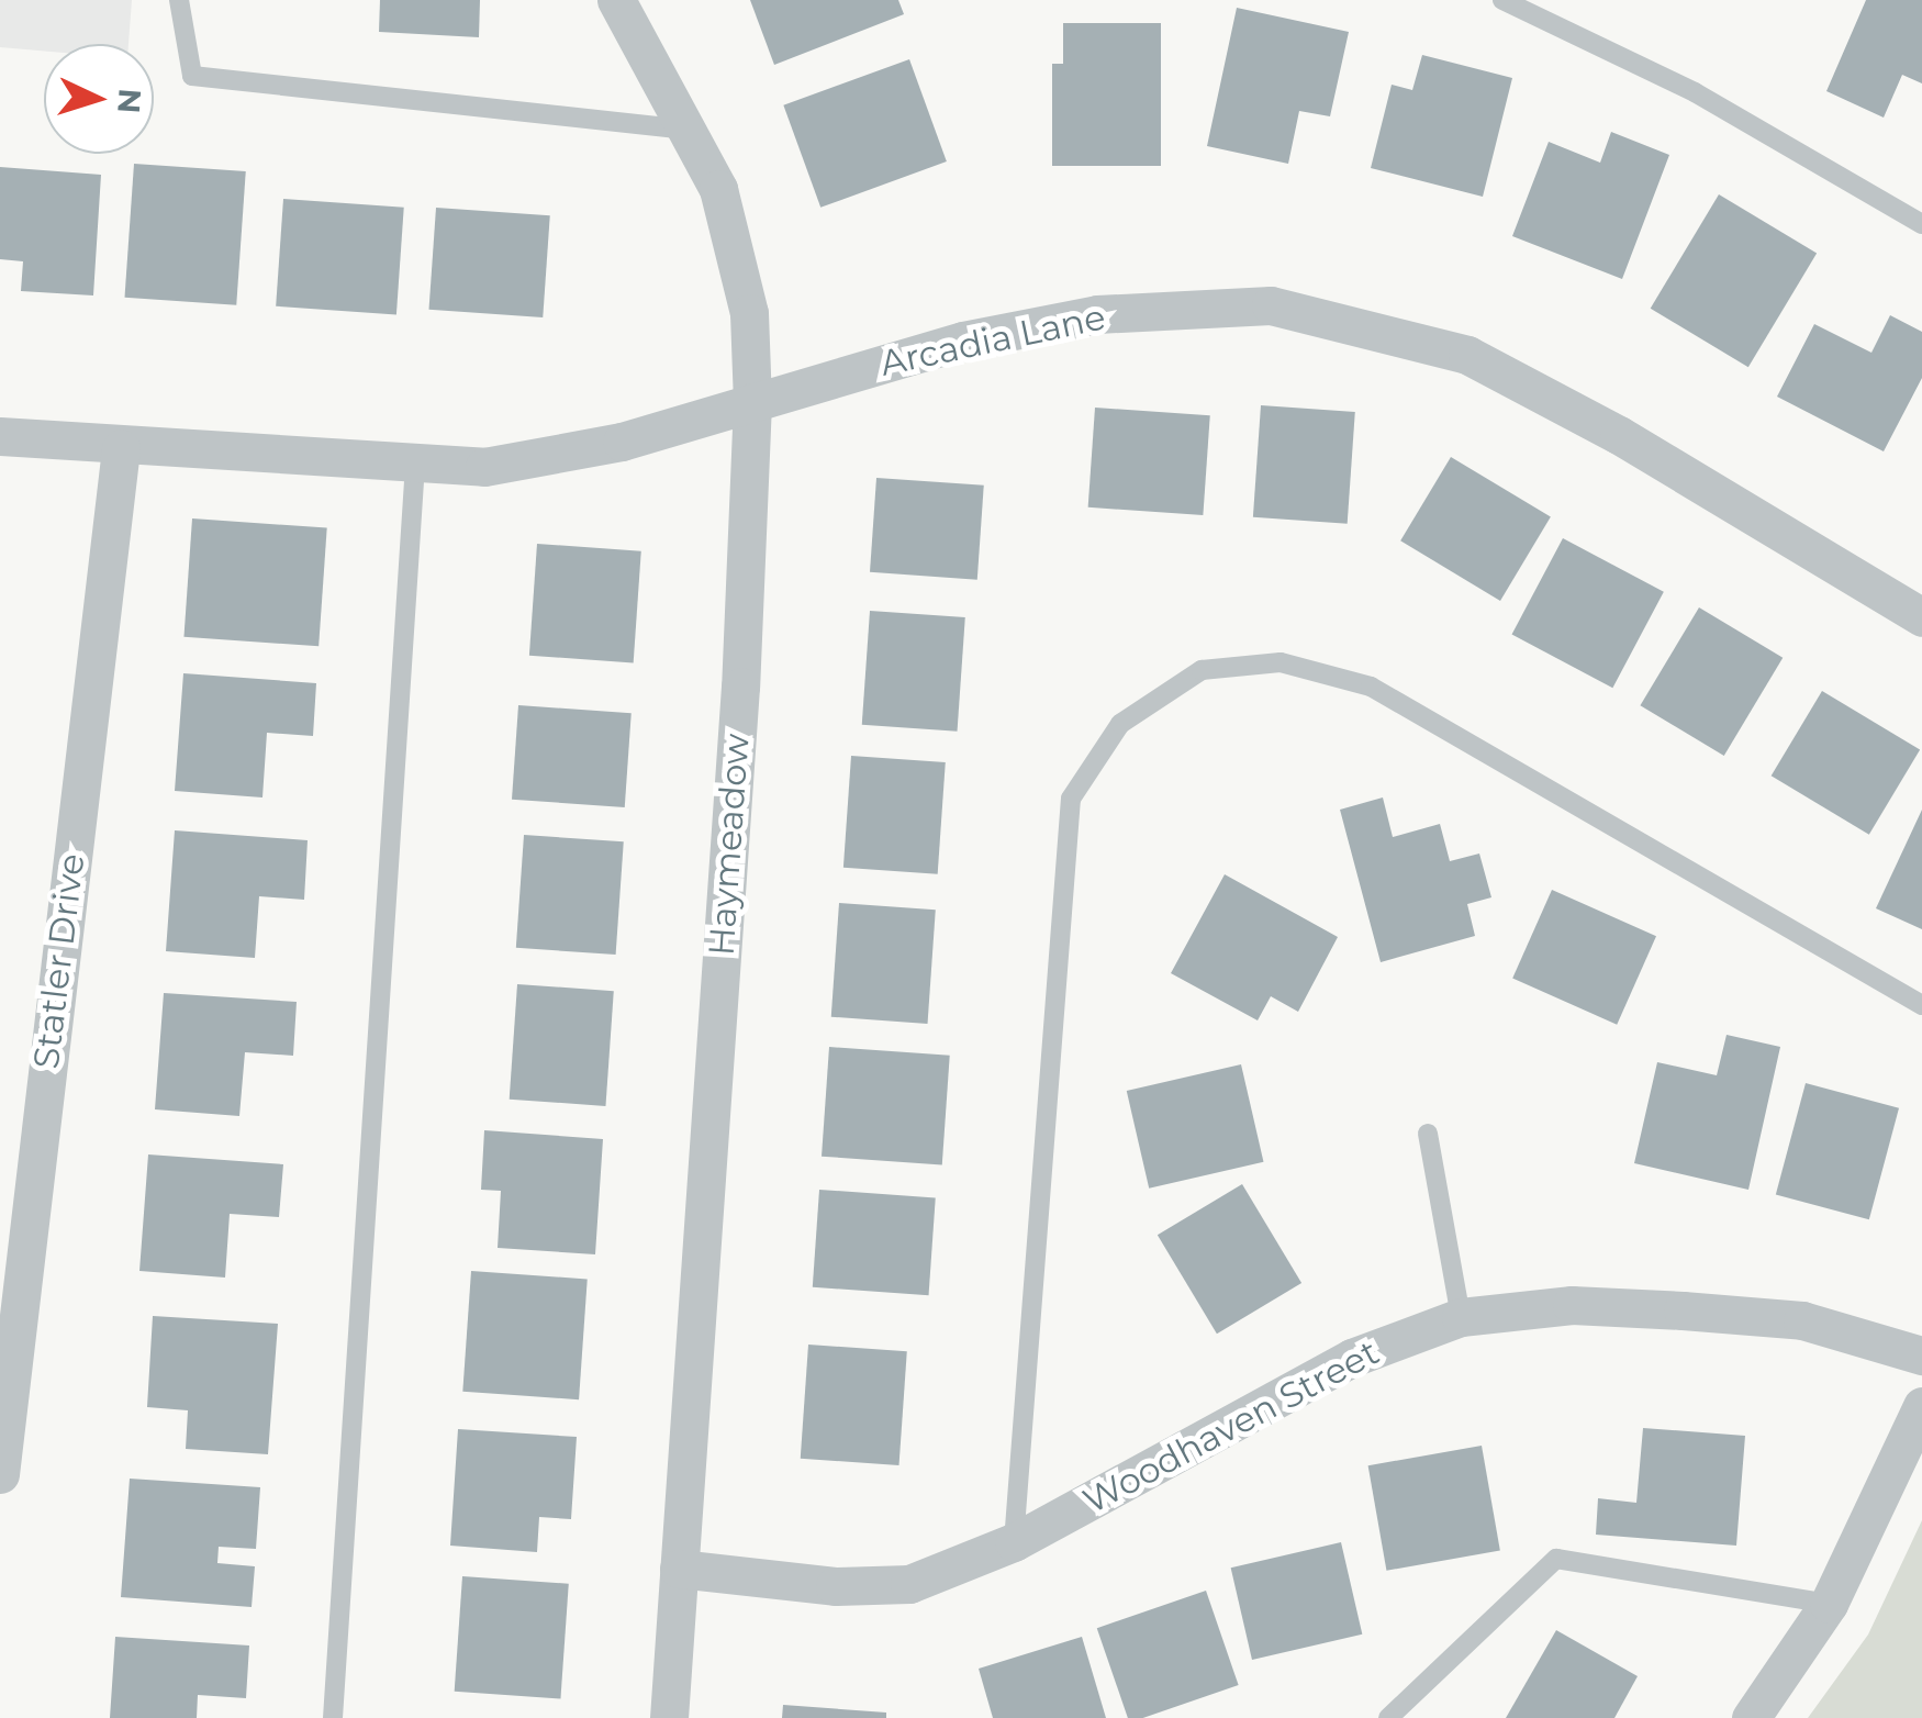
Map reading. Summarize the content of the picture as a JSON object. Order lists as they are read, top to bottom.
{
  "streets": {
    "street": [
      "Arcadia Lane",
      "Haymeadow",
      "Statler Drive",
      "Woodhaven Street"
    ]
  },
  "crossings": [
    ["Arcadia Lane", "Haymeadow"],
    ["Arcadia Lane", "Statler Drive"],
    ["Haymeadow", "Woodhaven Street"]
  ],
  "north": "right"
}
